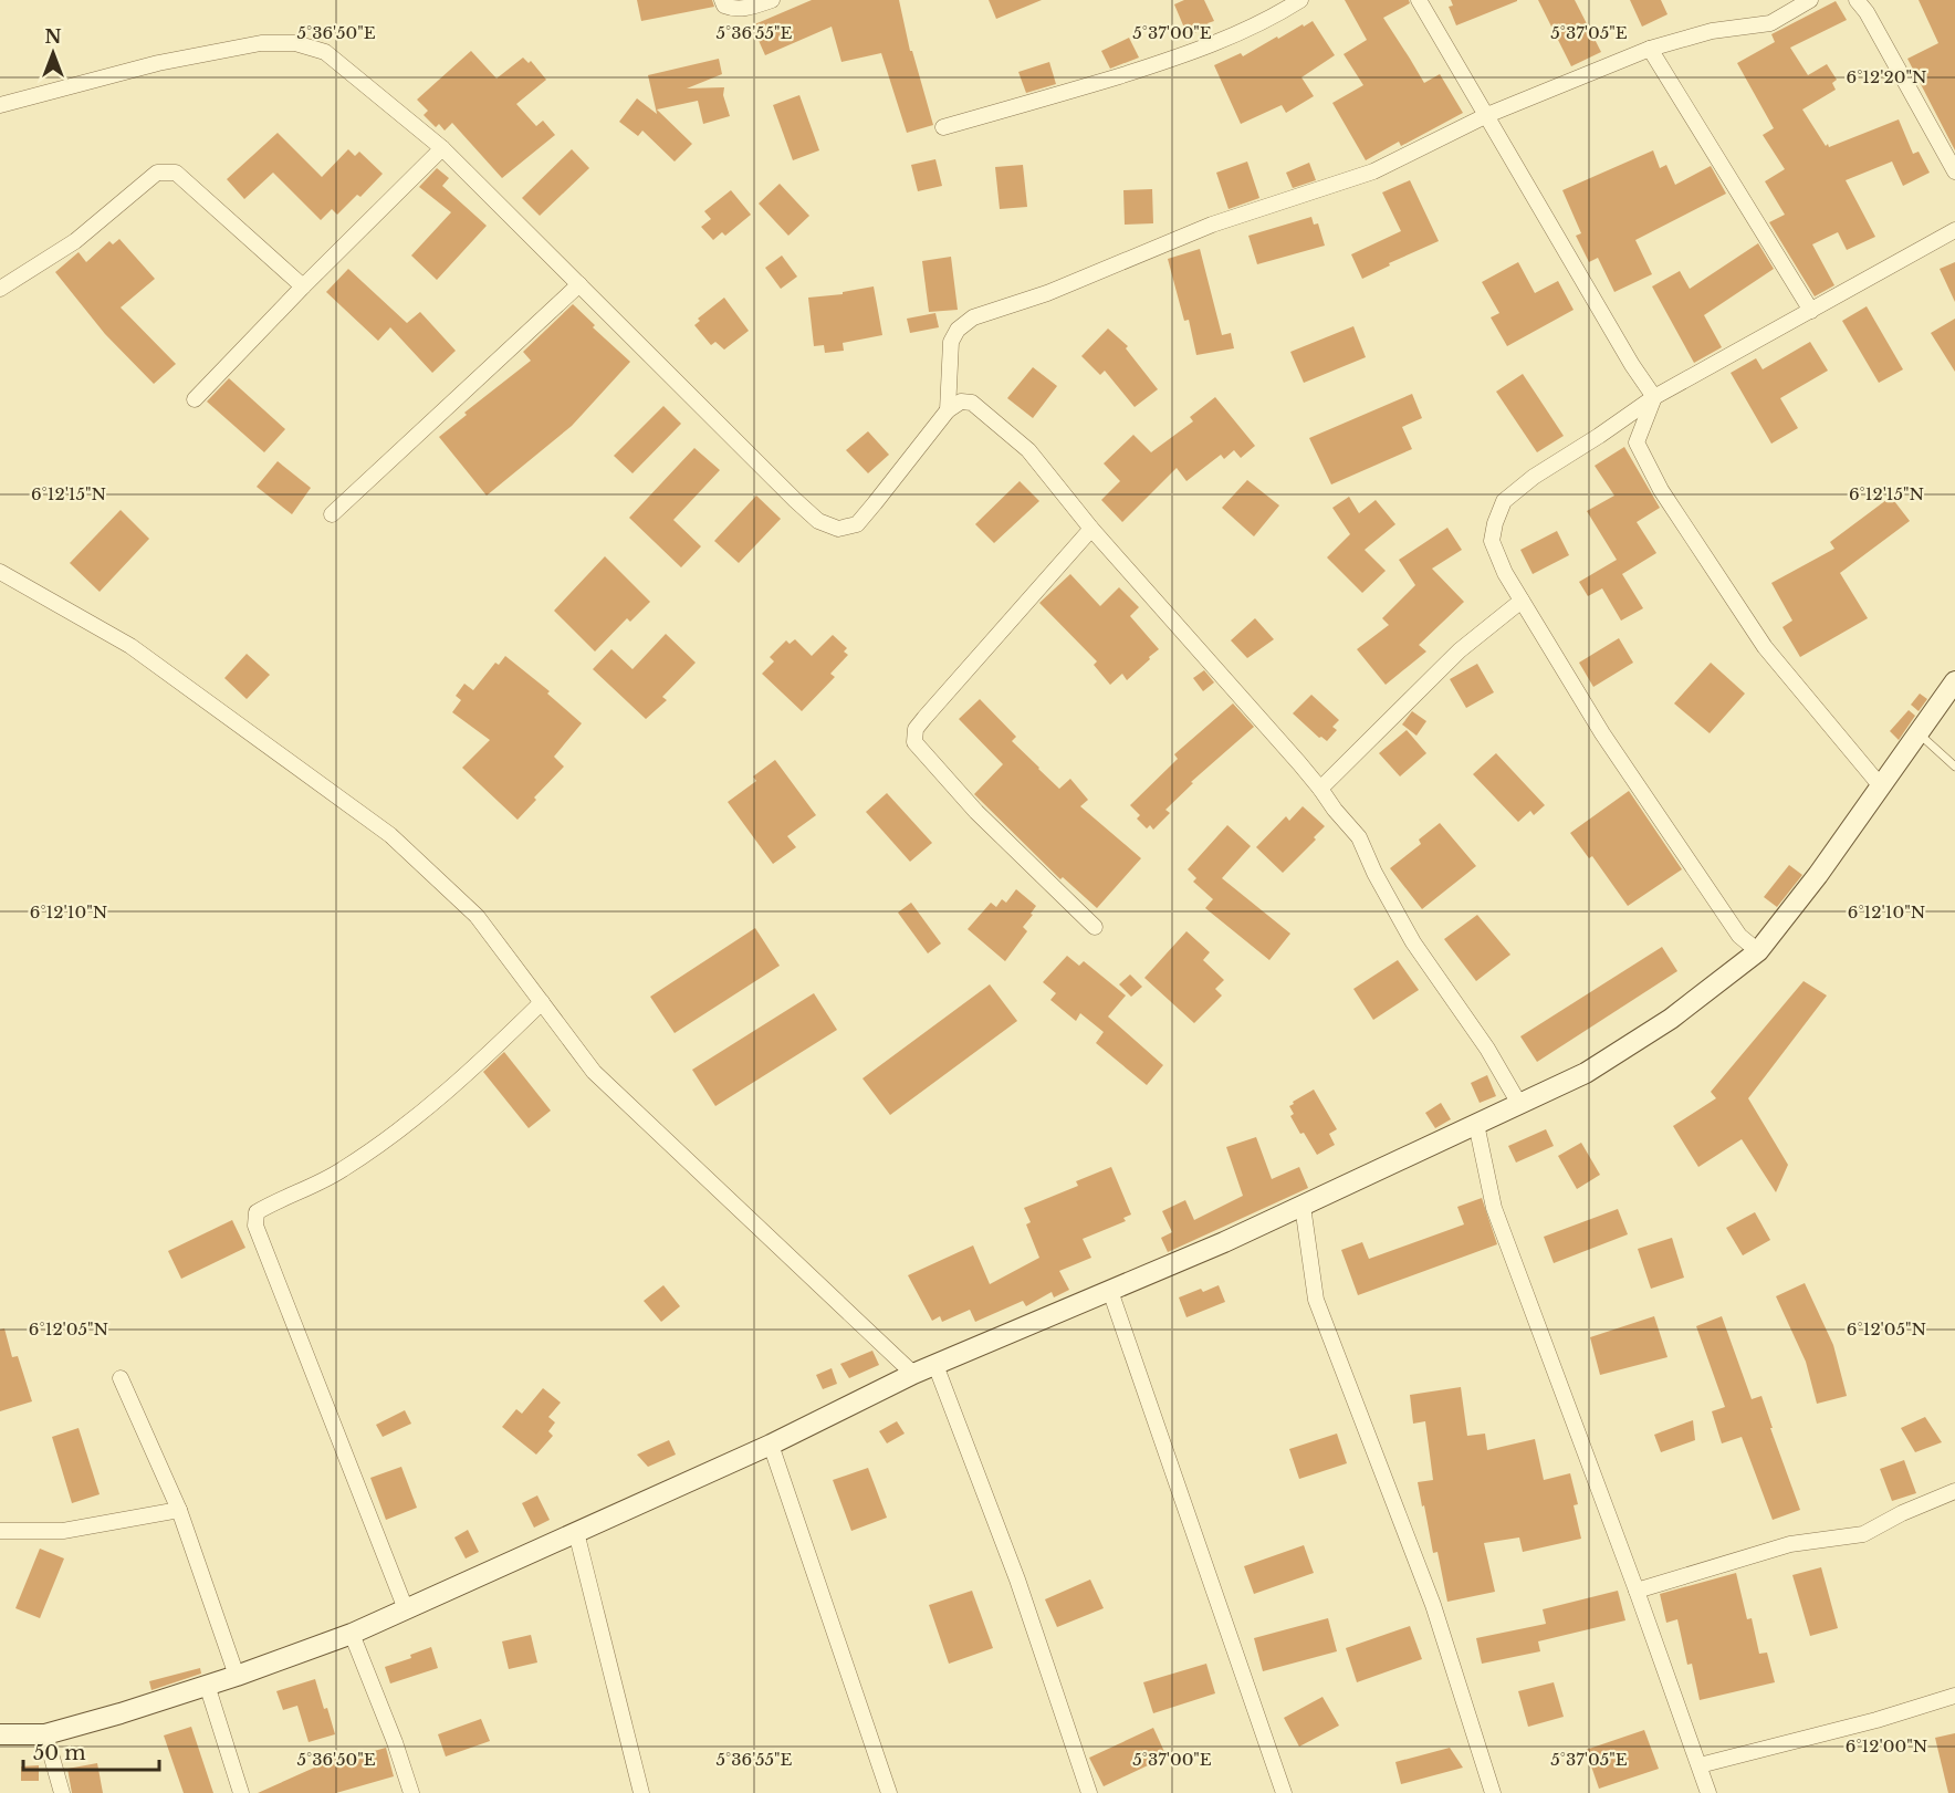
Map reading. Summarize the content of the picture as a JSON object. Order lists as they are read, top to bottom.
{
  "scale_bar": "50 m",
  "north": "top",
  "coordinates": [
    "5°36'50\"E",
    "5°36'55\"E",
    "5°37'00\"E",
    "5°37'05\"E",
    "6°12'20\"N",
    "6°12'15\"N",
    "6°12'10\"N",
    "6°12'05\"N",
    "6°12'00\"N"
  ]
}
